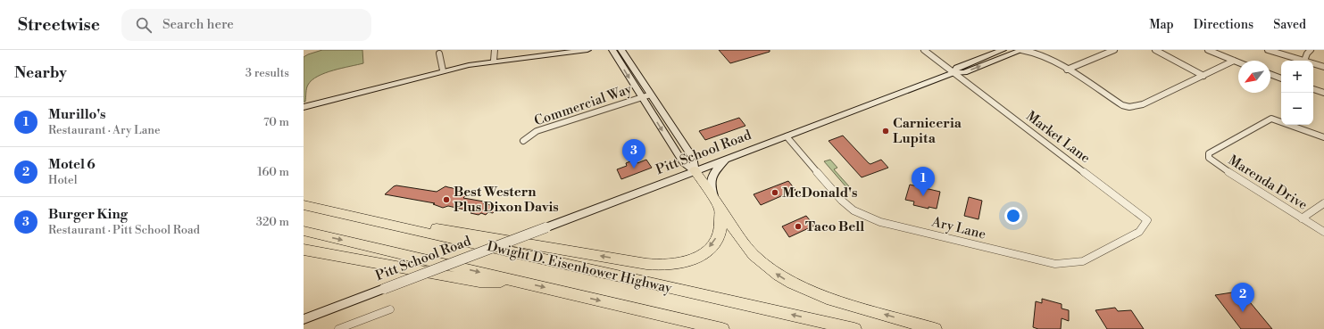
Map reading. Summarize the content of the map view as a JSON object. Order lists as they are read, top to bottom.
{
  "streets": {
    "highway": ["Dwight D. Eisenhower Highway"],
    "main road": ["Pitt School Road"],
    "street": [
      "Commercial Way",
      "Market Lane",
      "Marenda Drive",
      "Ary Lane"
    ]
  },
  "crossings": [
    ["Market Lane", "Pitt School Road"],
    ["Market Lane", "Ary Lane"],
    ["Pitt School Road", "Ary Lane"]
  ],
  "places": [
    "Carniceria Lupita",
    "McDonald's",
    "Best Western Plus Dixon Davis",
    "Taco Bell"
  ],
  "north": "bottom left",
  "page": {
    "header": "Streetwise",
    "search": "Search here",
    "nav": ["Map", "Directions", "Saved"],
    "heading": ["Nearby", "3 results"],
    "map_buttons": ["+", "−"],
    "list": [
      {
        "mark": "1",
        "name": "Murillo's",
        "note": "Restaurant · Ary Lane",
        "value": "70 m"
      },
      {
        "mark": "2",
        "name": "Motel 6",
        "note": "Hotel",
        "value": "160 m"
      },
      {
        "mark": "3",
        "name": "Burger King",
        "note": "Restaurant · Pitt School Road",
        "value": "320 m"
      }
    ],
    "pins": ["3", "1", "2"]
  }
}
